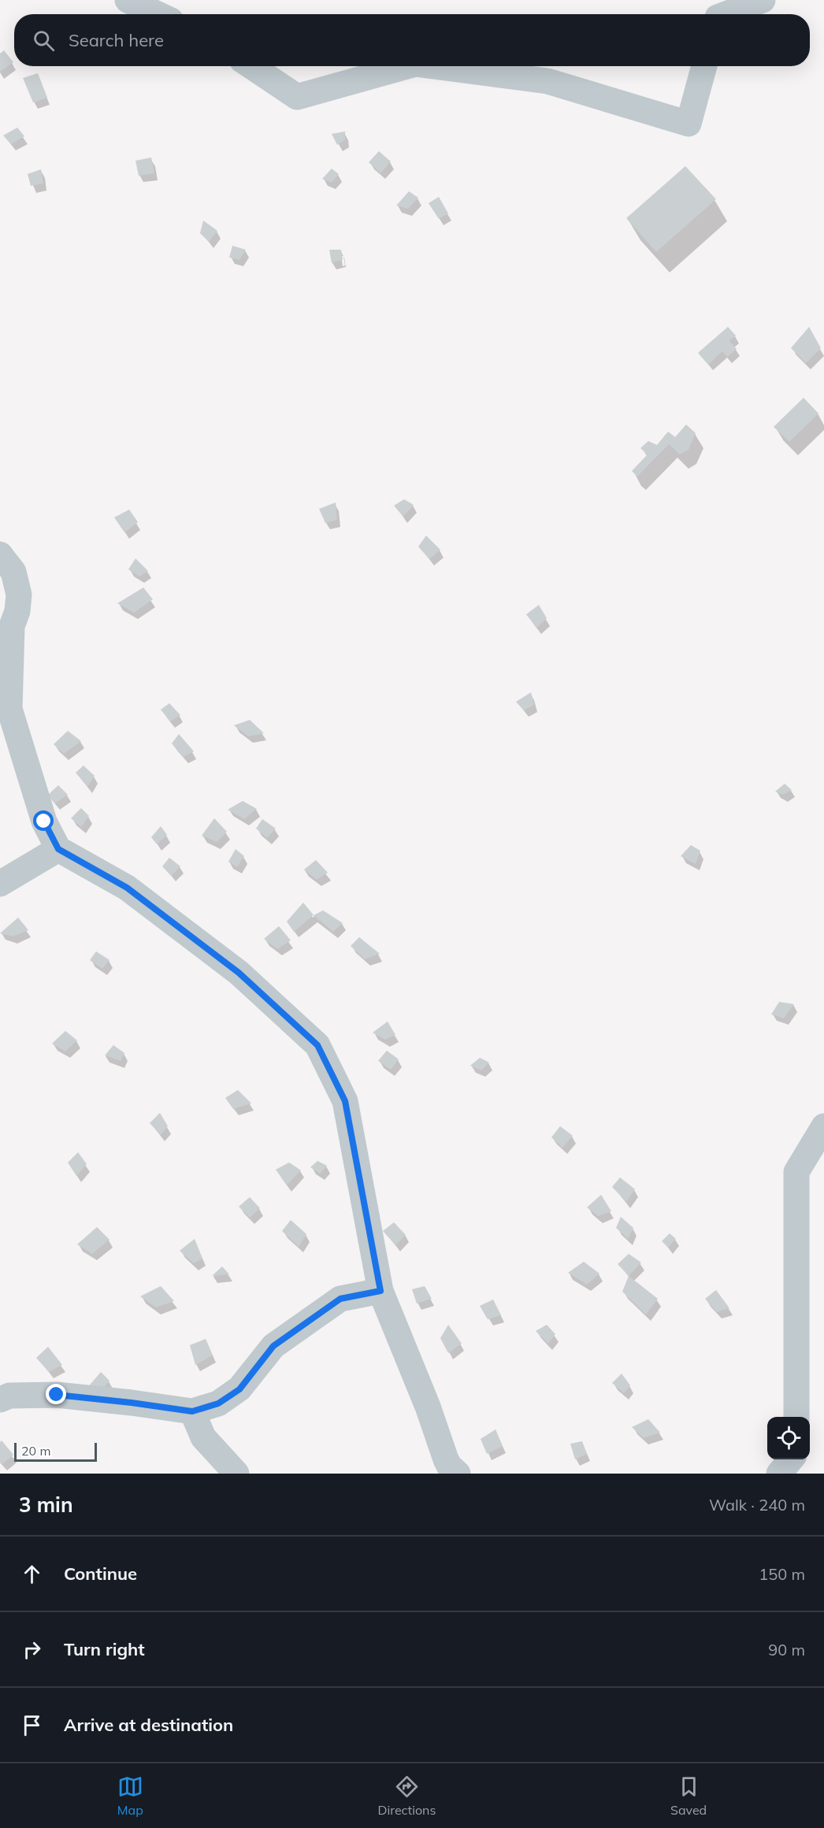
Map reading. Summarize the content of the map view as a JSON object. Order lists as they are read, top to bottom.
{
  "scale_bar": "20 m",
  "page": {
    "search": "Search here",
    "scale": "20 m",
    "heading": ["3 min", "Walk · 240 m"],
    "list": [
      ["Continue", "150 m"],
      ["Turn right", "90 m"],
      "Arrive at destination"
    ],
    "nav": ["Map", "Directions", "Saved"]
  }
}
